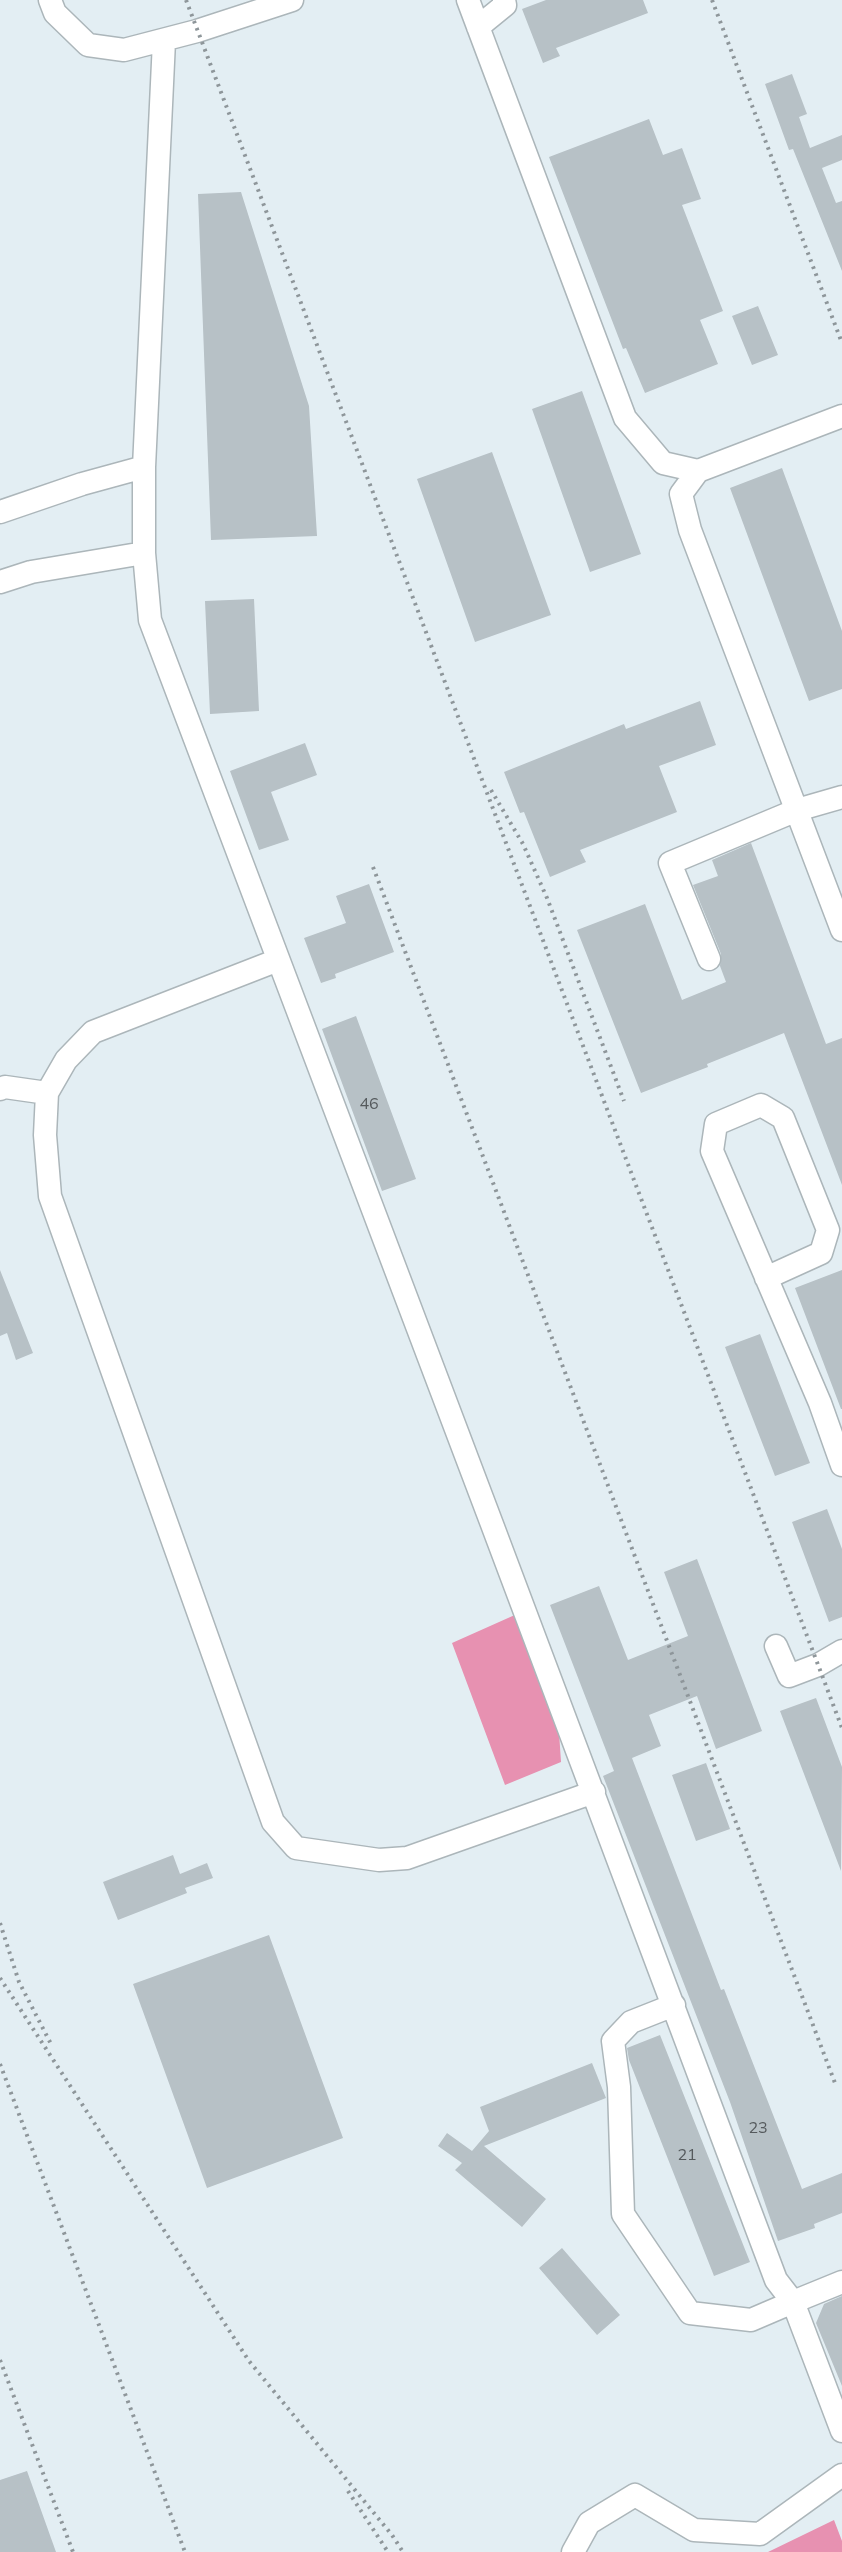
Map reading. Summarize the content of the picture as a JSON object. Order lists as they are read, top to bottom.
{
  "house_numbers": ["46", "23", "21"]
}
